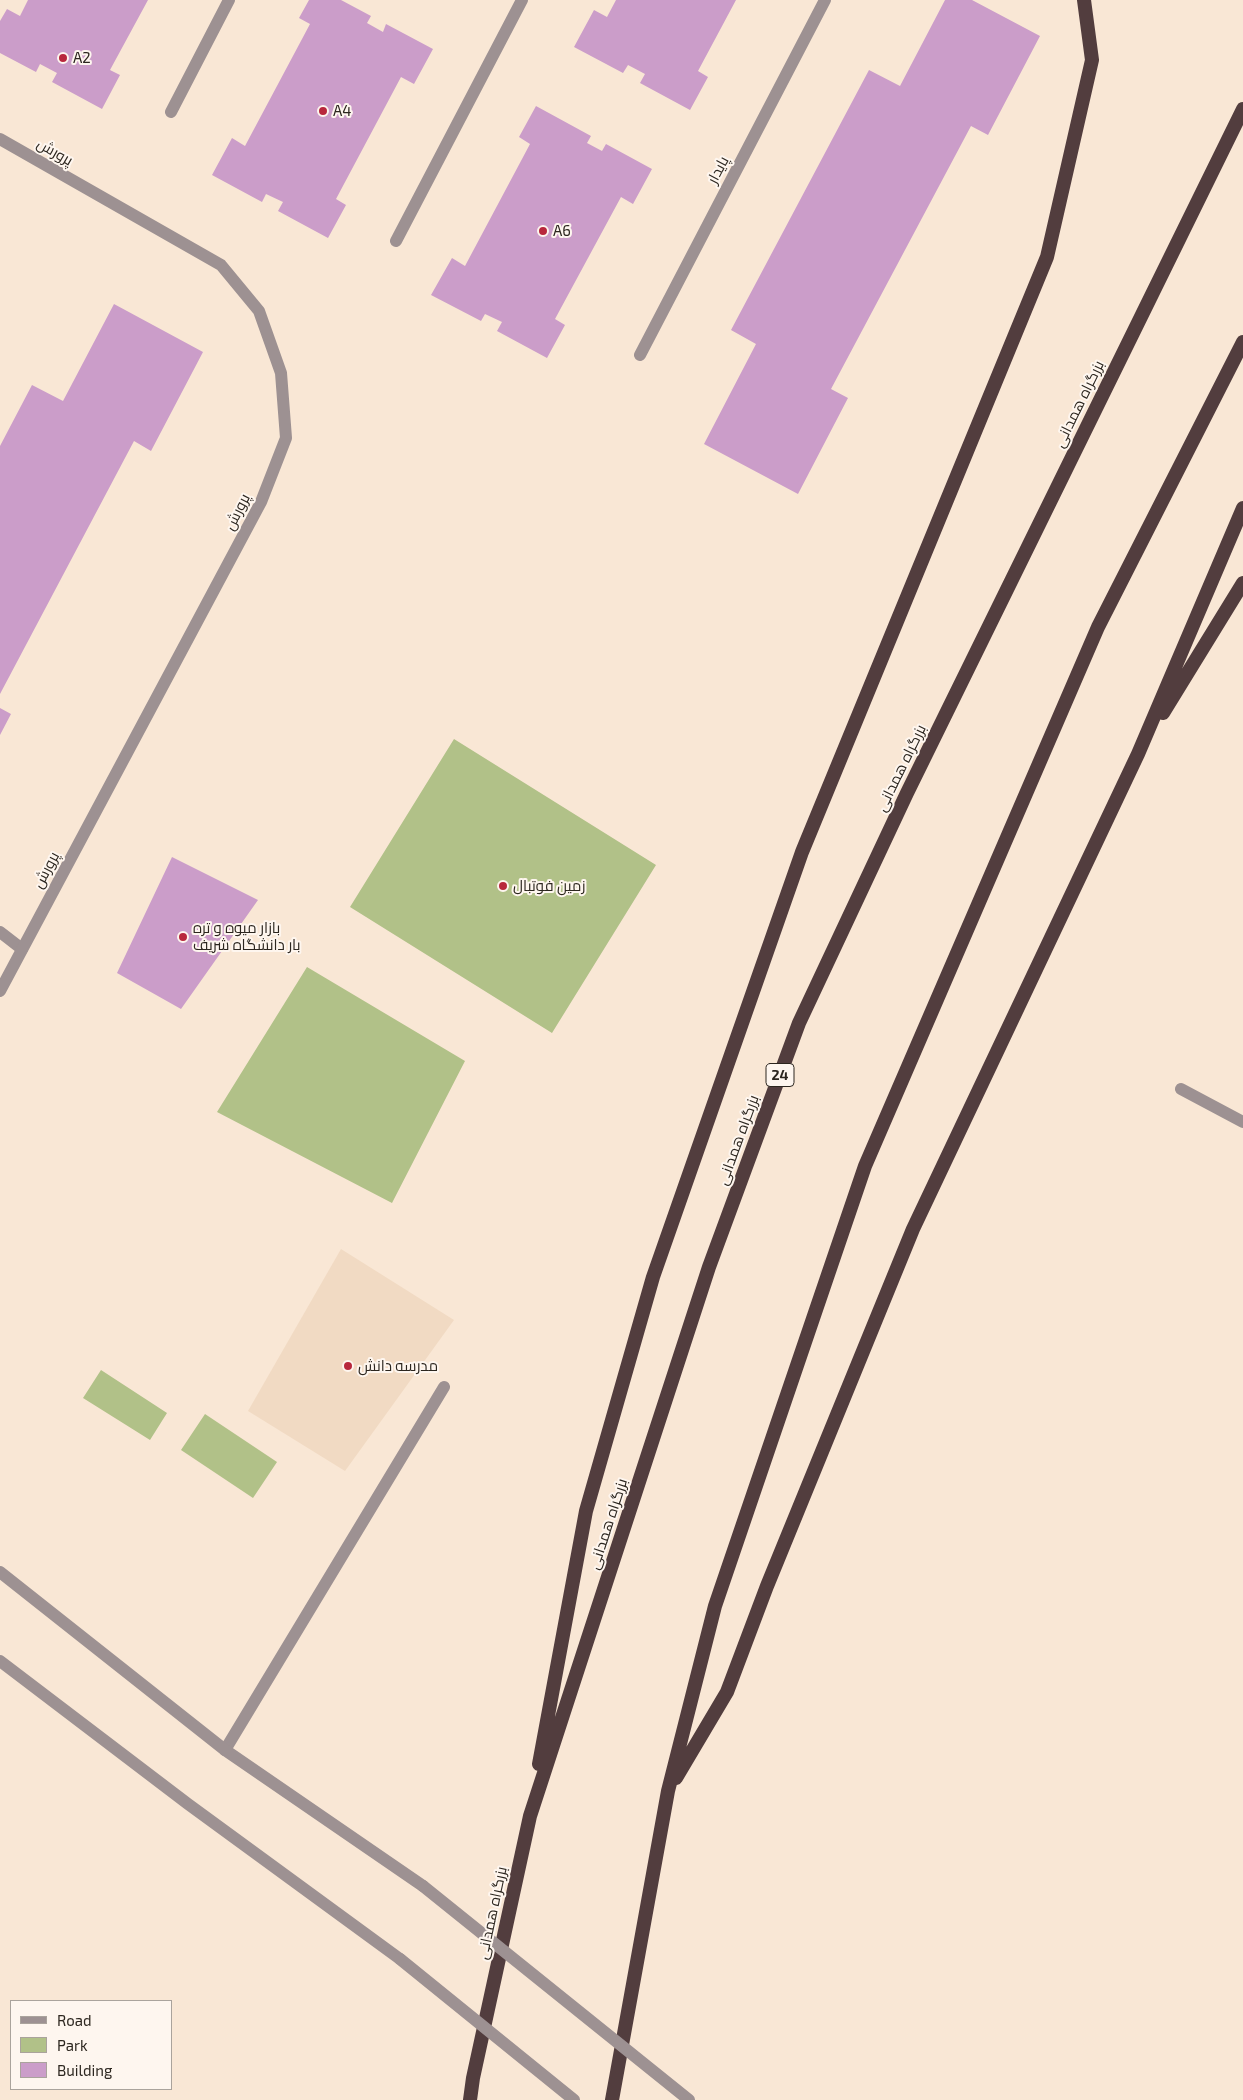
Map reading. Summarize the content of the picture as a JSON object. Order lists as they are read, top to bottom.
{
  "streets": {
    "highway": ["بزرگراه همدانی", "24"],
    "street": ["پرورش", "پایدار"]
  },
  "places": [
    "A2",
    "A4",
    "A6",
    "زمین فوتبال",
    "بازار میوه و تره بار دانشگاه شریف",
    "مدرسه دانش"
  ],
  "legend": ["Road", "Park", "Building"]
}
